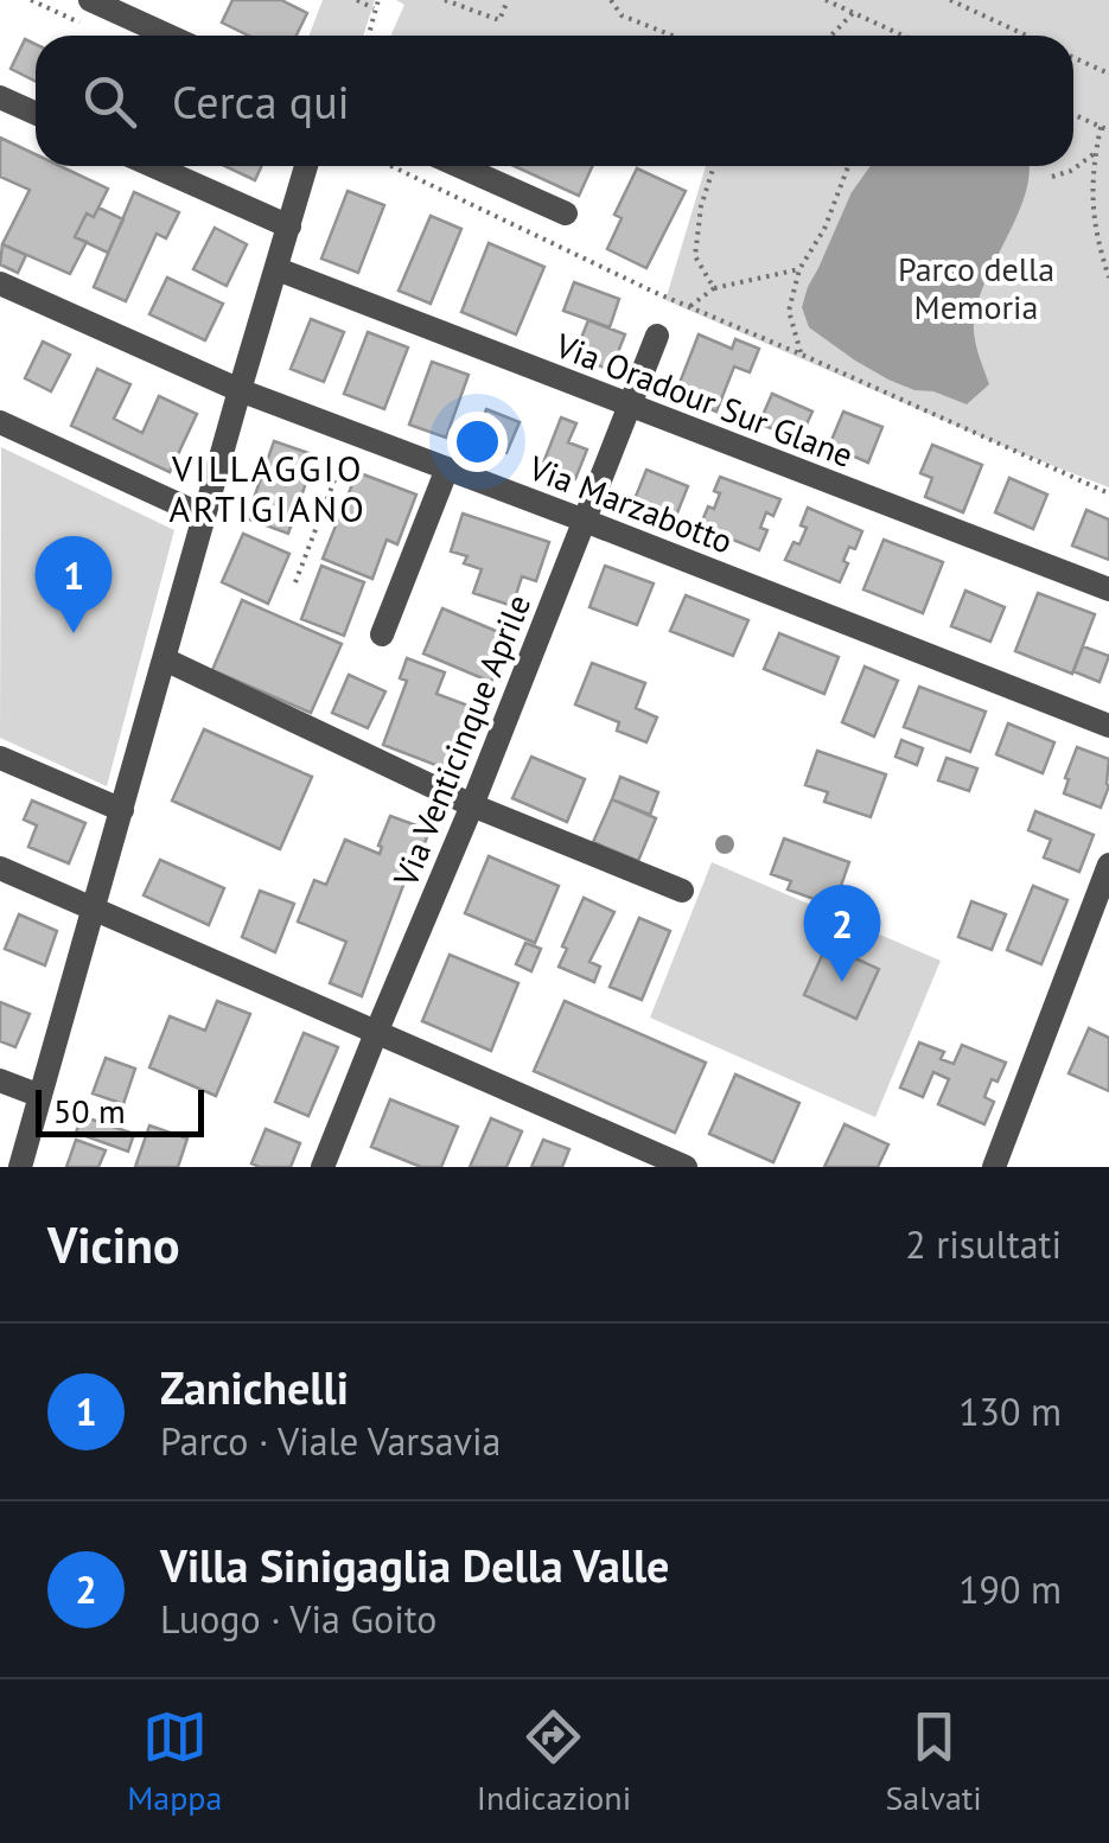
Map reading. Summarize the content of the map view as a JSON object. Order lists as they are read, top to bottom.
{
  "streets": {
    "street": ["Via Oradour Sur Glane", "Via Marzabotto", "Via Venticinque Aprile"]
  },
  "crossings": [
    ["Via Oradour Sur Glane", "Via Venticinque Aprile"],
    ["Via Marzabotto", "Via Venticinque Aprile"]
  ],
  "districts": ["VILLAGGIO ARTIGIANO"],
  "parks": ["Parco della Memoria"],
  "scale_bar": "50 m",
  "page": {
    "search": "Cerca qui",
    "pins": ["1", "2"],
    "scale": "50 m",
    "heading": ["Vicino", "2 risultati"],
    "list": [
      {
        "mark": "1",
        "name": "Zanichelli",
        "note": "Parco · Viale Varsavia",
        "value": "130 m"
      },
      {
        "mark": "2",
        "name": "Villa Sinigaglia Della Valle",
        "note": "Luogo · Via Goito",
        "value": "190 m"
      }
    ],
    "nav": ["Mappa", "Indicazioni", "Salvati"]
  }
}
